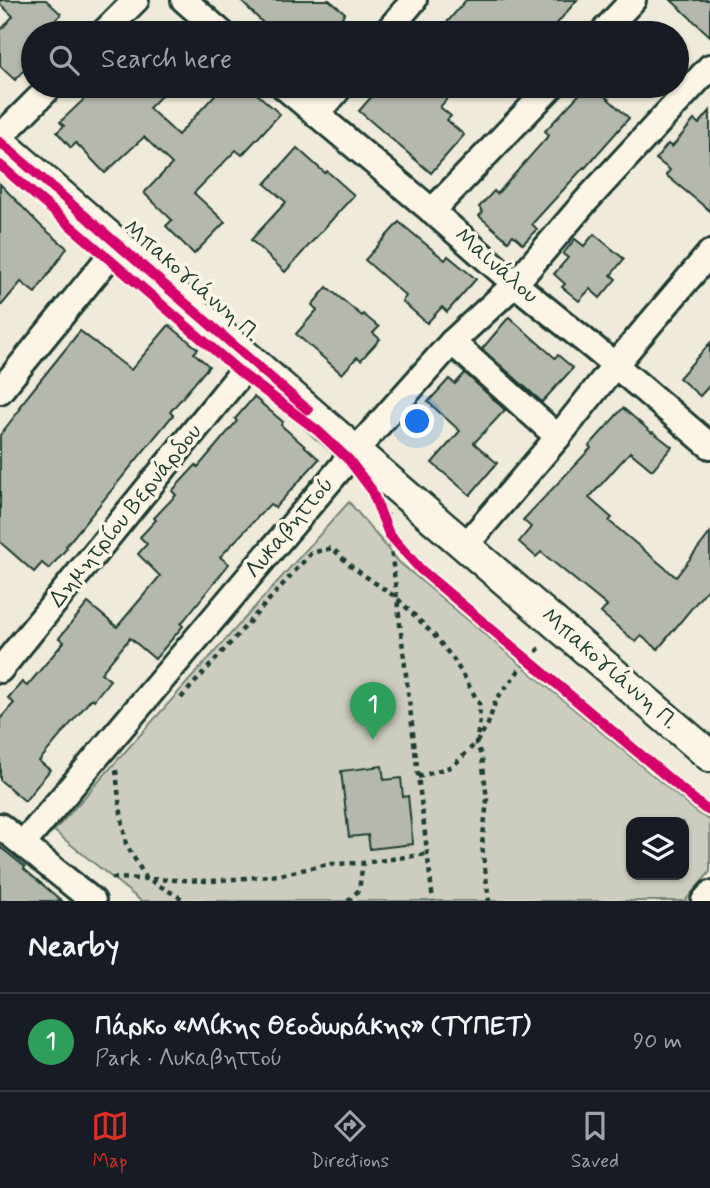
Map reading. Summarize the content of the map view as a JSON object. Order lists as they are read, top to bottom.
{
  "streets": {
    "street": [
      "Μαινάλου",
      "Μπακογιάννη Π.",
      "Δημητρίου Βερνάρδου",
      "Λυκαβηττού"
    ]
  },
  "crossings": [
    ["Μαινάλου", "Λυκαβηττού"],
    ["Μπακογιάννη Π.", "Δημητρίου Βερνάρδου"],
    ["Μπακογιάννη Π.", "Λυκαβηττού"]
  ],
  "page": {
    "search": "Search here",
    "pins": "1",
    "heading": "Nearby",
    "list": [
      {
        "mark": "1",
        "name": "Πάρκο «Μίκης Θεοδωράκης» (ΤΥΠΕΤ)",
        "note": "Park · Λυκαβηττού",
        "value": "90 m"
      }
    ],
    "nav": ["Map", "Directions", "Saved"]
  }
}
